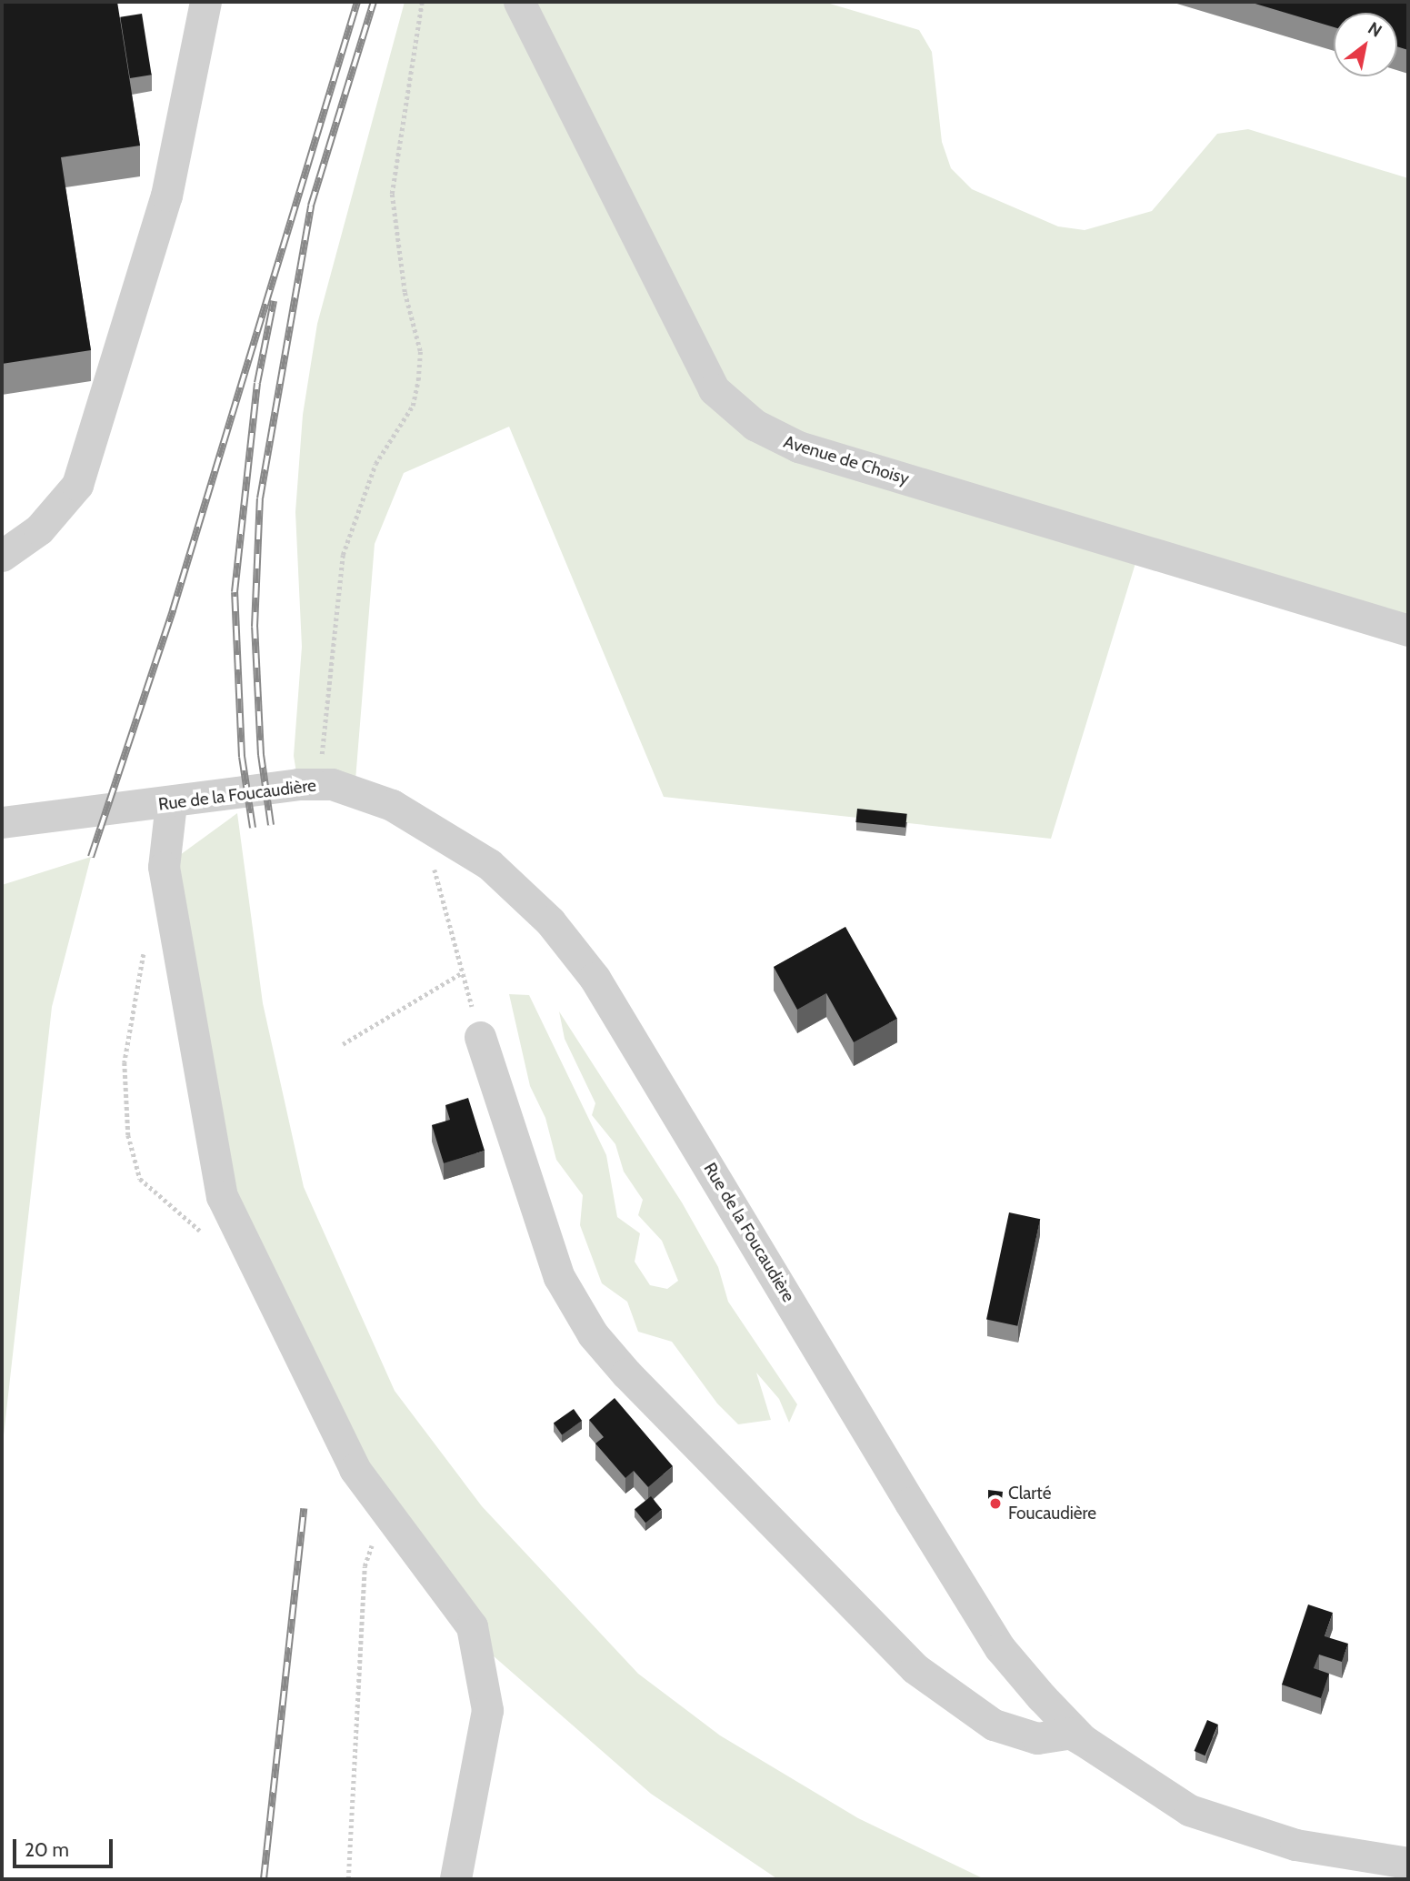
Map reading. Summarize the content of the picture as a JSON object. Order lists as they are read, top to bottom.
{
  "streets": {
    "street": ["Avenue de Choisy", "Rue de la Foucaudière"]
  },
  "places": ["Clarté Foucaudière"],
  "scale_bar": "20 m",
  "north": "top right"
}
